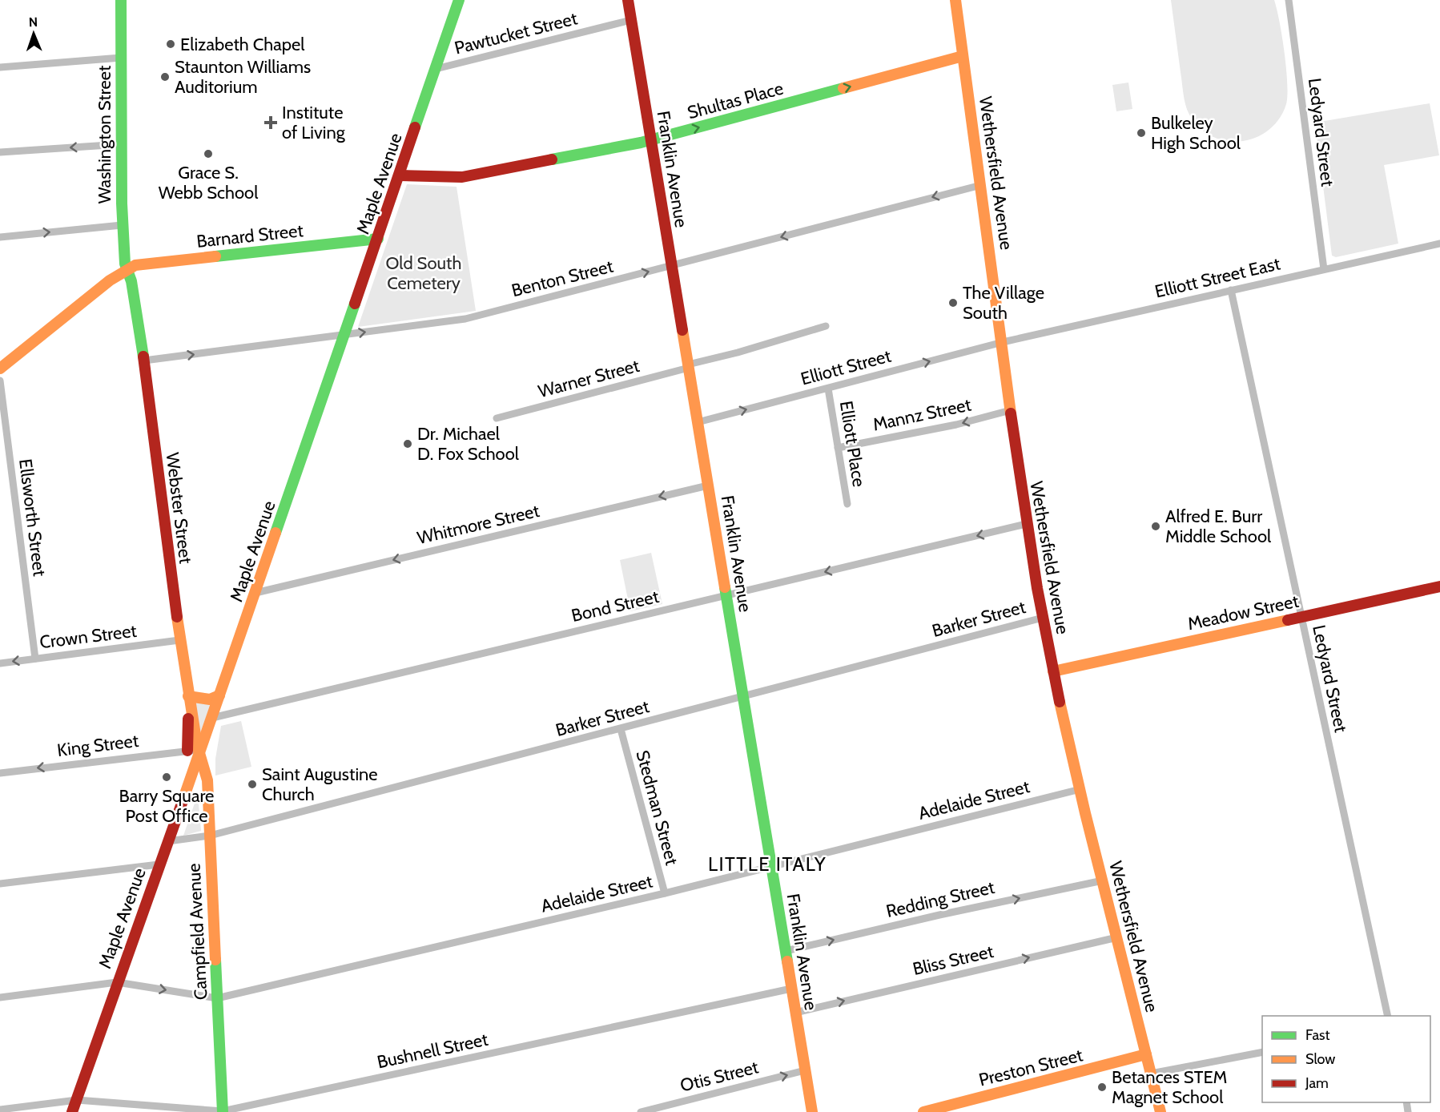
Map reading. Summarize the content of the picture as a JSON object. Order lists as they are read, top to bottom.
{
  "streets": {
    "main road": [
      "Shultas Place",
      "Washington Street",
      "Franklin Avenue",
      "Wethersfield Avenue",
      "Maple Avenue",
      "Barnard Street",
      "Webster Street",
      "Meadow Street",
      "Campfield Avenue",
      "Preston Street"
    ],
    "street": [
      "Pawtucket Street",
      "Ledyard Street",
      "Elliott Street East",
      "Benton Street",
      "Elliott Street",
      "Warner Street",
      "Mannz Street",
      "Elliott Place",
      "Ellsworth Street",
      "Whitmore Street",
      "Bond Street",
      "Barker Street",
      "Crown Street",
      "King Street",
      "Adelaide Street",
      "Stedman Street",
      "Redding Street",
      "Bliss Street",
      "Bushnell Street",
      "Otis Street"
    ]
  },
  "crossings": [
    ["Pawtucket Street", "Franklin Avenue"],
    ["Pawtucket Street", "Maple Avenue"],
    ["Shultas Place", "Franklin Avenue"],
    ["Shultas Place", "Wethersfield Avenue"],
    ["Shultas Place", "Maple Avenue"],
    ["Ledyard Street", "Elliott Street East"],
    ["Ledyard Street", "Meadow Street"],
    ["Washington Street", "Barnard Street"],
    ["Washington Street", "Webster Street"],
    ["Franklin Avenue", "Benton Street"],
    ["Franklin Avenue", "Elliott Street"],
    ["Franklin Avenue", "Warner Street"],
    ["Franklin Avenue", "Whitmore Street"],
    ["Franklin Avenue", "Bond Street"],
    ["Franklin Avenue", "Barker Street"],
    ["Franklin Avenue", "Adelaide Street"],
    ["Franklin Avenue", "Redding Street"],
    ["Franklin Avenue", "Bliss Street"],
    ["Franklin Avenue", "Bushnell Street"],
    ["Franklin Avenue", "Otis Street"],
    ["Wethersfield Avenue", "Elliott Street East"],
    ["Wethersfield Avenue", "Benton Street"],
    ["Wethersfield Avenue", "Elliott Street"],
    ["Wethersfield Avenue", "Mannz Street"],
    ["Wethersfield Avenue", "Bond Street"],
    ["Wethersfield Avenue", "Meadow Street"],
    ["Wethersfield Avenue", "Barker Street"],
    ["Wethersfield Avenue", "Adelaide Street"],
    ["Wethersfield Avenue", "Redding Street"],
    ["Wethersfield Avenue", "Bliss Street"],
    ["Wethersfield Avenue", "Preston Street"],
    ["Maple Avenue", "Barnard Street"],
    ["Maple Avenue", "Benton Street"],
    ["Maple Avenue", "Webster Street"],
    ["Maple Avenue", "Whitmore Street"],
    ["Maple Avenue", "Bond Street"],
    ["Maple Avenue", "Barker Street"],
    ["Maple Avenue", "King Street"],
    ["Maple Avenue", "Adelaide Street"],
    ["Maple Avenue", "Campfield Avenue"],
    ["Maple Avenue", "Bushnell Street"],
    ["Barnard Street", "Webster Street"],
    ["Elliott Street East", "Elliott Street"],
    ["Benton Street", "Webster Street"],
    ["Elliott Street", "Elliott Place"],
    ["Mannz Street", "Elliott Place"],
    ["Webster Street", "Crown Street"],
    ["Webster Street", "King Street"],
    ["Webster Street", "Campfield Avenue"],
    ["Ellsworth Street", "Crown Street"],
    ["Barker Street", "Stedman Street"],
    ["Barker Street", "Campfield Avenue"],
    ["King Street", "Campfield Avenue"],
    ["Adelaide Street", "Stedman Street"],
    ["Adelaide Street", "Campfield Avenue"],
    ["Campfield Avenue", "Bushnell Street"]
  ],
  "one_way": [
    "Shultas Place",
    "Elliott Street",
    "Mannz Street",
    "Whitmore Street",
    "Bond Street",
    "King Street",
    "Redding Street",
    "Bliss Street",
    "Otis Street"
  ],
  "districts": ["LITTLE ITALY"],
  "parks": ["Old South Cemetery"],
  "places": {
    "other": [
      "Elizabeth Chapel",
      "Staunton Williams Auditorium",
      "Bulkeley High School",
      "Grace S. Webb School",
      "The Village South",
      "Dr. Michael D. Fox School",
      "Alfred E. Burr Middle School",
      "Barry Square Post Office",
      "Saint Augustine Church",
      "Betances STEM Magnet School"
    ],
    "health": ["Institute of Living"]
  },
  "legend": ["Fast", "Slow", "Jam"],
  "north": "top"
}
